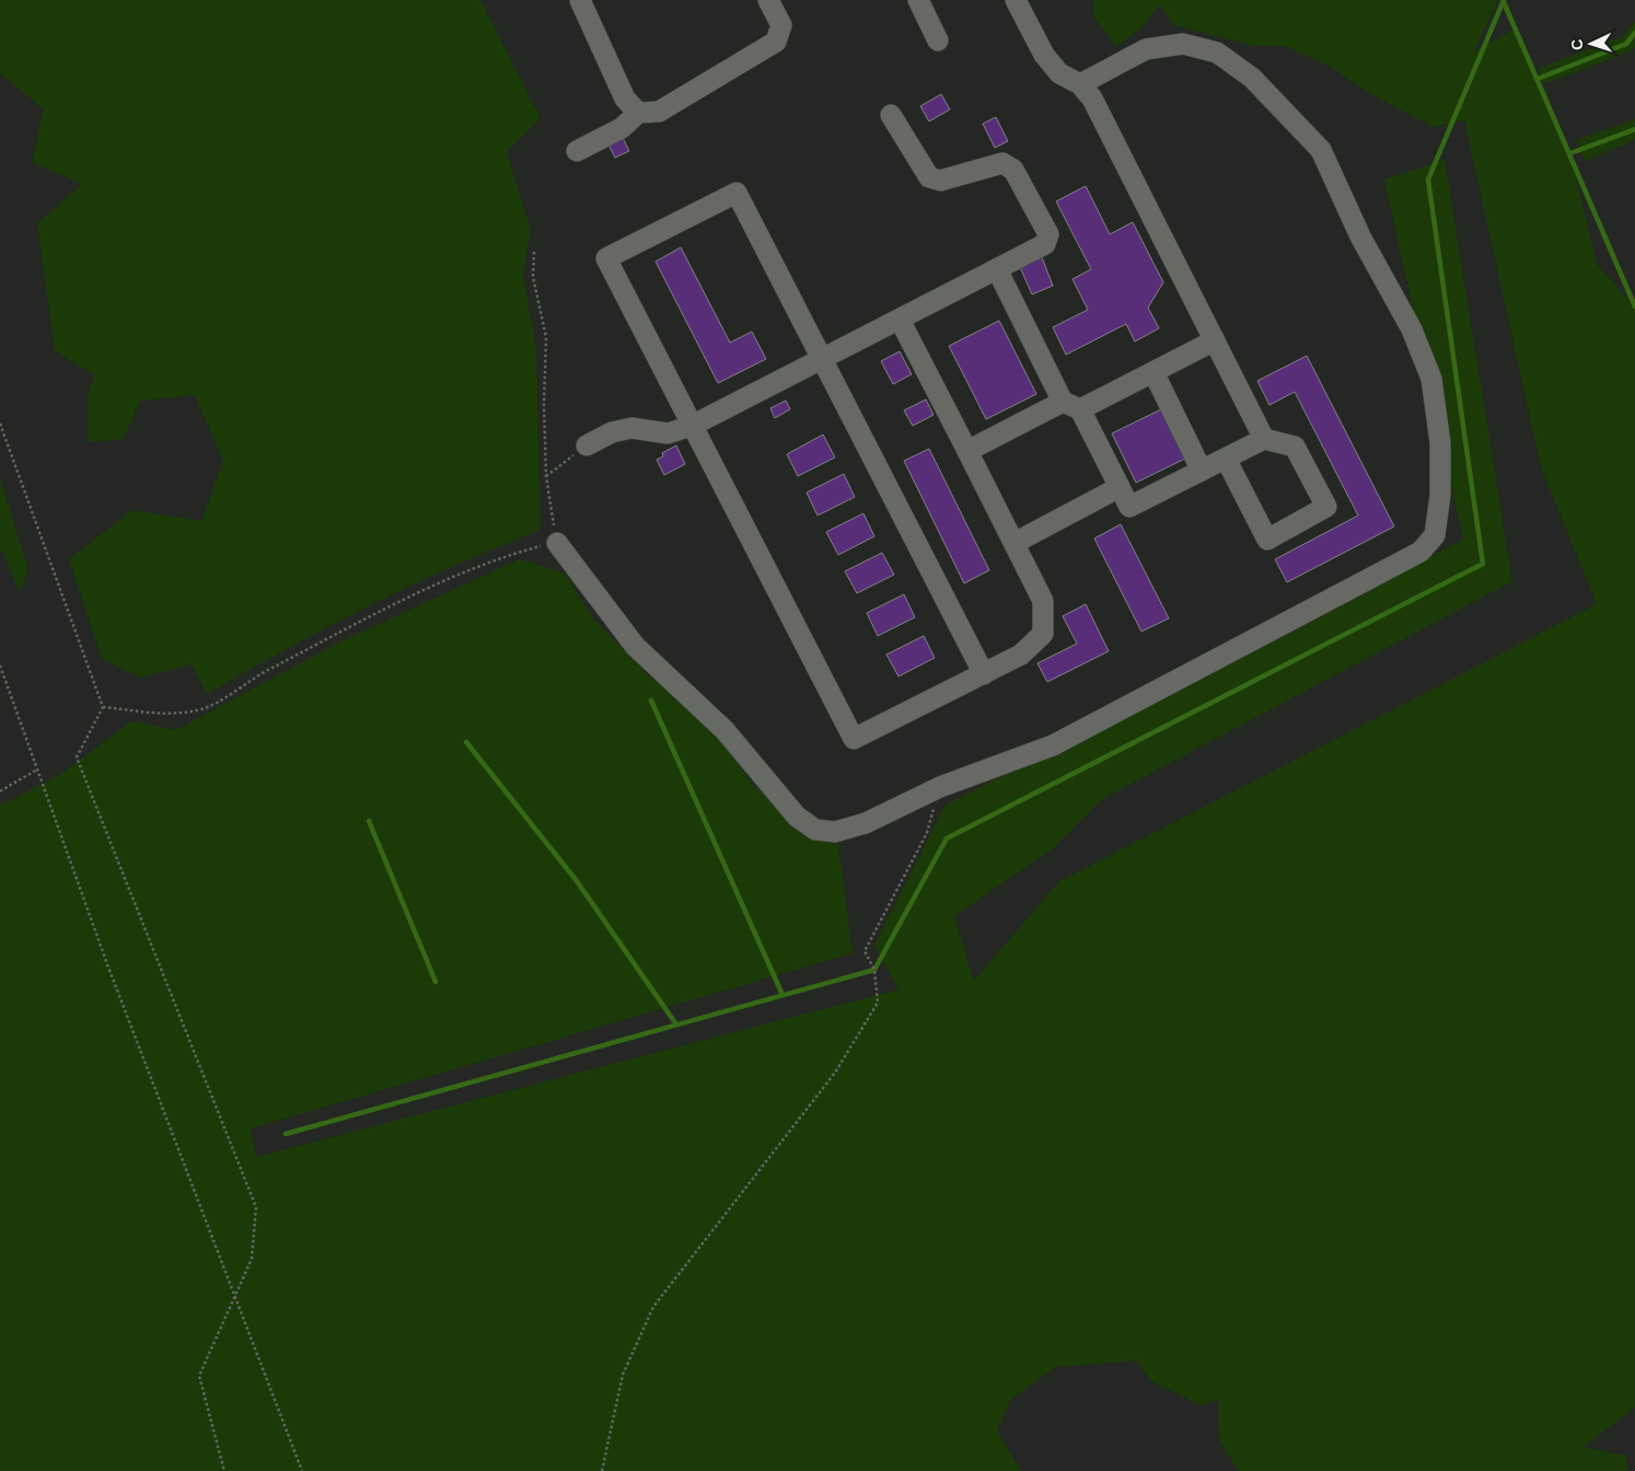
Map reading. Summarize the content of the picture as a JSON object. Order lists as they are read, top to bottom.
{
  "north": "left"
}
